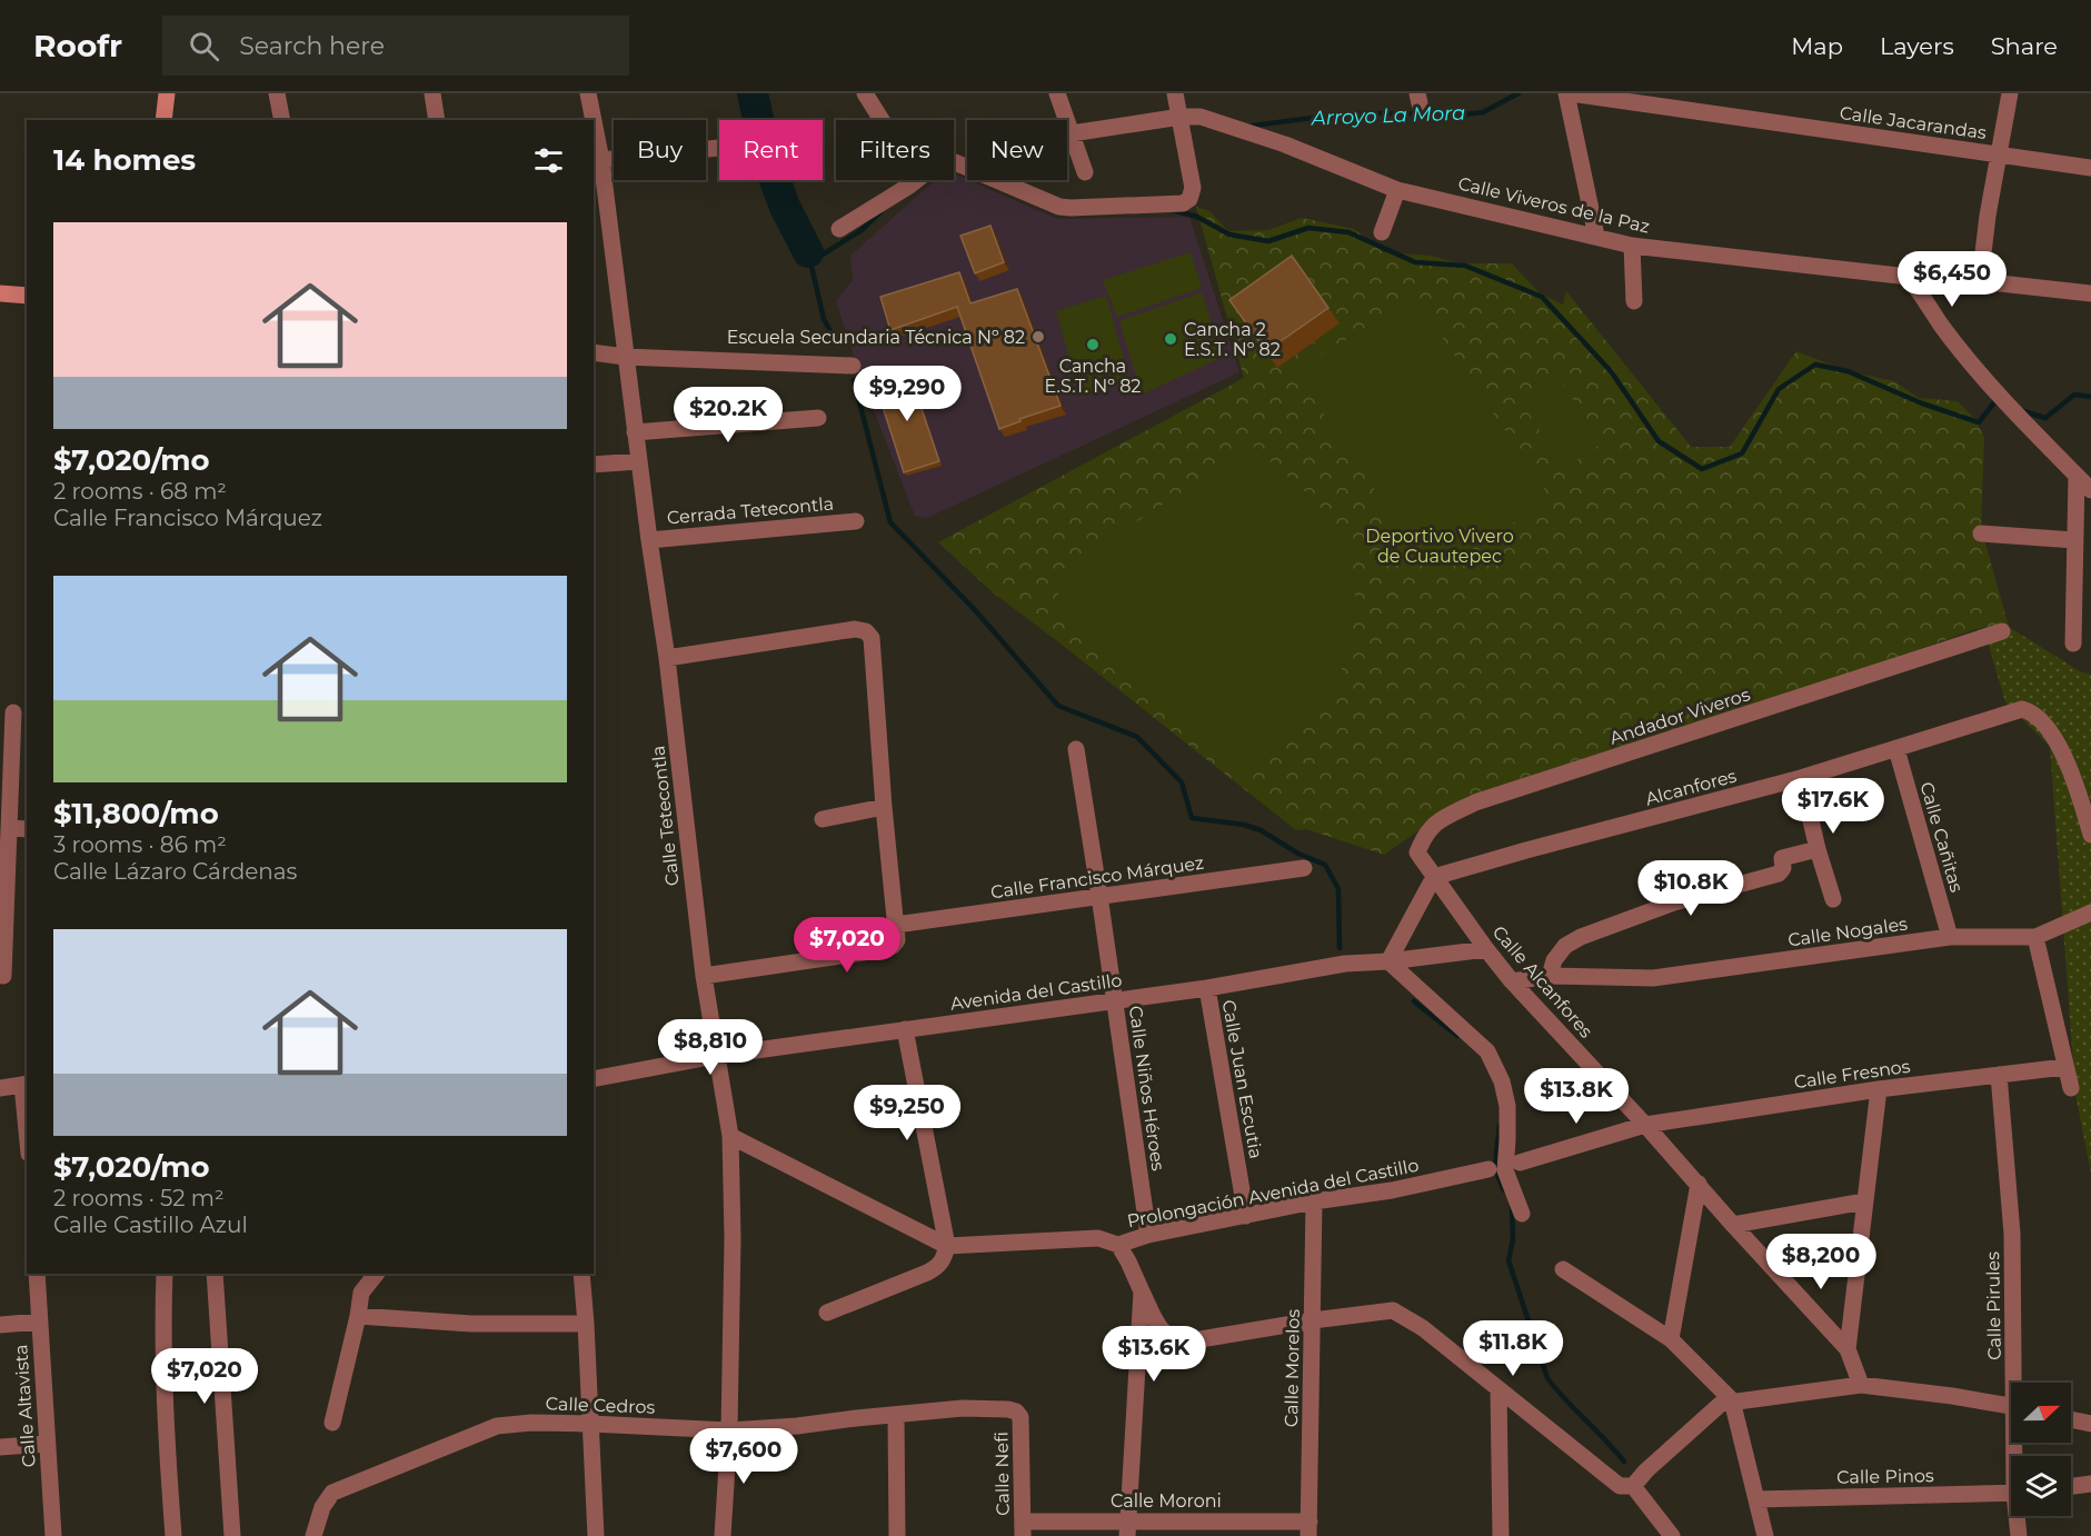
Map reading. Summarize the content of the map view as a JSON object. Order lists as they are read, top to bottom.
{
  "streets": {
    "street": [
      "Calle Jacarandas",
      "Calle Viveros de la Paz",
      "Cerrada Tetecontla",
      "Andador Viveros",
      "Alcanfores",
      "Calle Tetecontla",
      "Calle Cañitas",
      "Calle Francisco Márquez",
      "Calle Nogales",
      "Calle Alcanfores",
      "Avenida del Castillo",
      "Calle Fresnos",
      "Calle Juan Escutia",
      "Calle Niños Héroes",
      "Prolongación Avenida del Castillo",
      "Calle Pirules",
      "Calle Morelos",
      "Calle Cedros",
      "Calle Altavista",
      "Calle Nefi",
      "Calle Pinos",
      "Calle Moroni"
    ]
  },
  "crossings": [
    ["Cerrada Tetecontla", "Calle Tetecontla"],
    ["Andador Viveros", "Alcanfores"],
    ["Andador Viveros", "Calle Alcanfores"],
    ["Alcanfores", "Calle Cañitas"],
    ["Alcanfores", "Calle Alcanfores"],
    ["Calle Tetecontla", "Avenida del Castillo"],
    ["Calle Tetecontla", "Prolongación Avenida del Castillo"],
    ["Calle Tetecontla", "Calle Cedros"],
    ["Calle Cañitas", "Calle Nogales"],
    ["Calle Francisco Márquez", "Calle Niños Héroes"],
    ["Calle Nogales", "Calle Alcanfores"],
    ["Calle Alcanfores", "Avenida del Castillo"],
    ["Calle Alcanfores", "Calle Fresnos"],
    ["Avenida del Castillo", "Calle Juan Escutia"],
    ["Avenida del Castillo", "Calle Niños Héroes"],
    ["Calle Fresnos", "Calle Pirules"],
    ["Calle Juan Escutia", "Prolongación Avenida del Castillo"],
    ["Calle Niños Héroes", "Prolongación Avenida del Castillo"],
    ["Prolongación Avenida del Castillo", "Calle Morelos"],
    ["Calle Morelos", "Calle Moroni"],
    ["Calle Cedros", "Calle Nefi"],
    ["Calle Nefi", "Calle Moroni"]
  ],
  "water": ["Arroyo La Mora"],
  "parks": ["Deportivo Vivero de Cuautepec"],
  "places": ["Escuela Secundaria Técnica Nº 82", "Cancha 2 E.S.T. Nº 82", "Cancha E.S.T. Nº 82"],
  "north": "right",
  "page": {
    "header": "Roofr",
    "search": "Search here",
    "nav": ["Map", "Layers", "Share"],
    "chip": [
      "Buy",
      "Rent",
      "Filters",
      "New"
    ],
    "heading": "14 homes",
    "list": [
      {
        "name": "$7,020/mo",
        "note": "2 rooms · 68 m² · Calle Francisco Márquez"
      },
      {
        "name": "$11,800/mo",
        "note": "3 rooms · 86 m² · Calle Lázaro Cárdenas"
      },
      {
        "name": "$7,020/mo",
        "note": "2 rooms · 52 m² · Calle Castillo Azul"
      }
    ],
    "price": [
      "$6,450",
      "$9,290",
      "$20.2K",
      "$17.6K",
      "$10.8K",
      "$7,020",
      "$8,810",
      "$13.8K",
      "$9,250",
      "$8,200",
      "$11.8K",
      "$13.6K",
      "$7,020",
      "$7,600"
    ]
  }
}
